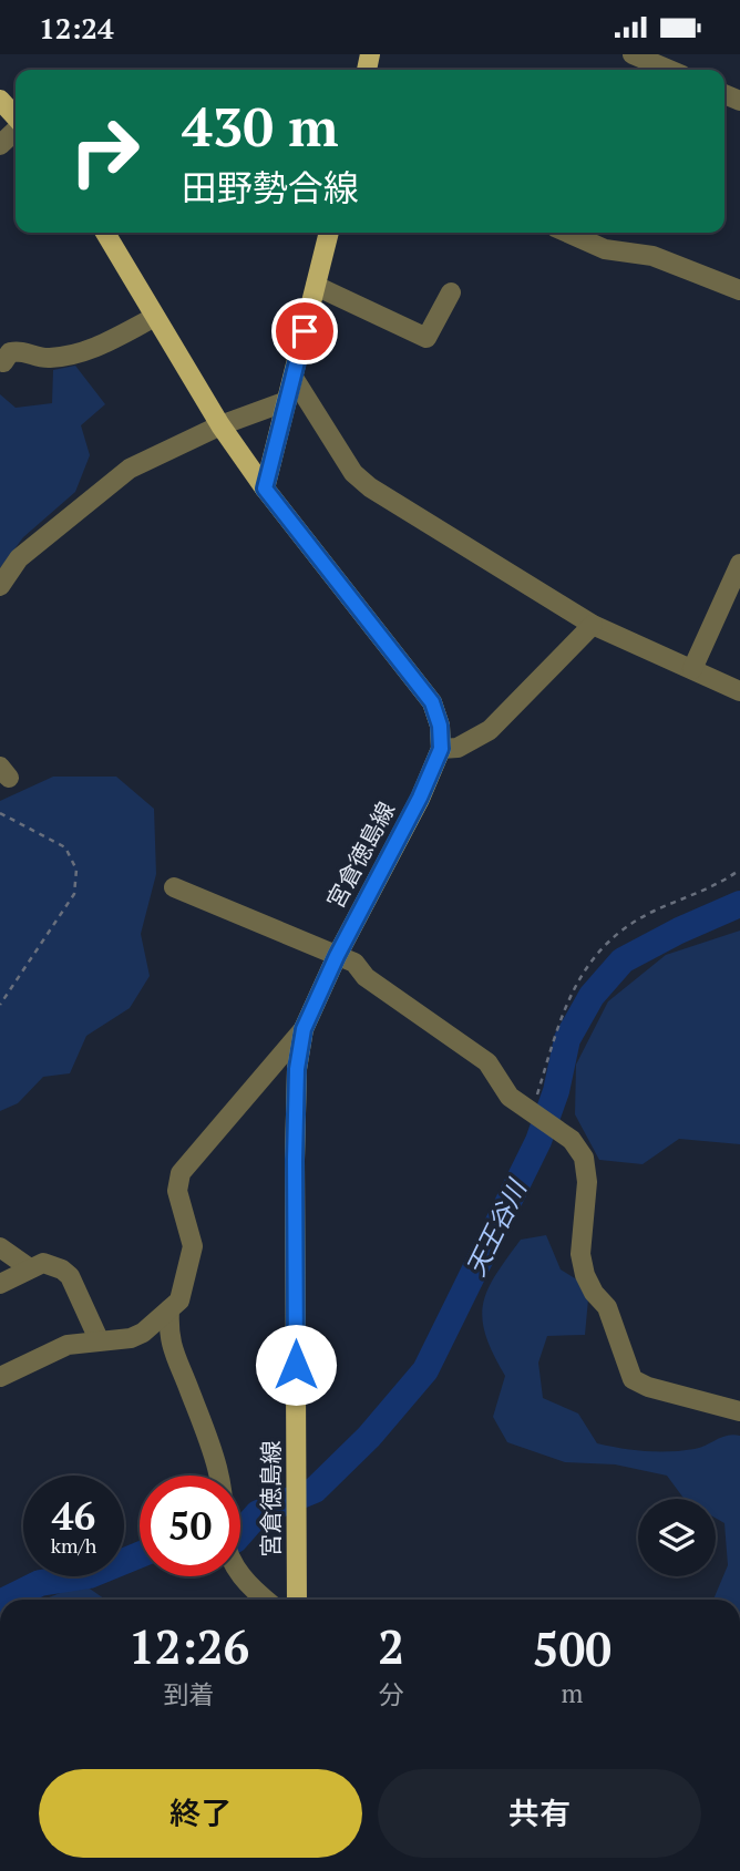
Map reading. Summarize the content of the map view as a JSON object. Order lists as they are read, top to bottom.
{
  "streets": {
    "main road": ["宮倉徳島線"]
  },
  "water": ["天王谷川"],
  "page": {
    "status": "12:24",
    "turn": ["430 m", "田野勢合線"],
    "speed": "46 km/h",
    "limit": "50",
    "eta": [
      "12:26",
      "到着",
      "2",
      "分",
      "500",
      "m"
    ],
    "buttons": ["終了", "共有"]
  }
}
